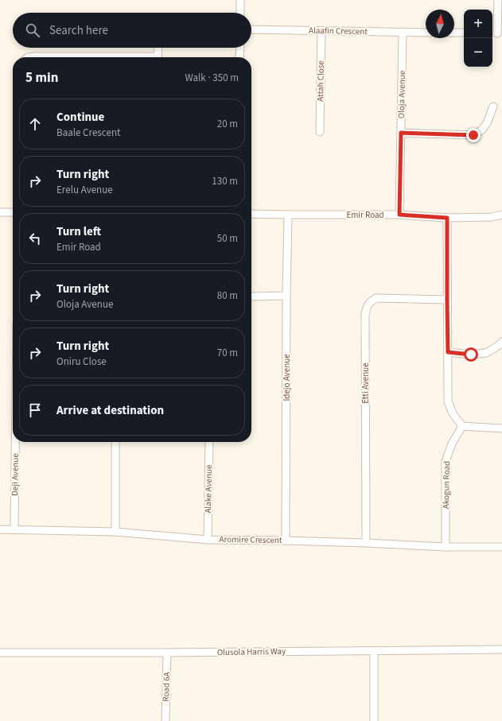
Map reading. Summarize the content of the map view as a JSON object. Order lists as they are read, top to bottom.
{
  "streets": {
    "street": [
      "Alaafin Crescent",
      "Attah Close",
      "Oloja Avenue",
      "Emir Road",
      "Idejo Avenue",
      "Etti Avenue",
      "Deji Avenue",
      "Akogun Road",
      "Alake Avenue",
      "Aromire Crescent",
      "Olusola Harris Way",
      "Road 6A"
    ]
  },
  "crossings": [
    ["Alaafin Crescent", "Attah Close"],
    ["Alaafin Crescent", "Oloja Avenue"],
    ["Oloja Avenue", "Emir Road"],
    ["Emir Road", "Idejo Avenue"],
    ["Idejo Avenue", "Aromire Crescent"],
    ["Etti Avenue", "Aromire Crescent"],
    ["Deji Avenue", "Aromire Crescent"],
    ["Akogun Road", "Aromire Crescent"],
    ["Alake Avenue", "Aromire Crescent"],
    ["Olusola Harris Way", "Road 6A"]
  ],
  "north": "top",
  "page": {
    "map_buttons": ["+", "−"],
    "search": "Search here",
    "heading": ["5 min", "Walk · 350 m"],
    "list": [
      ["Continue", "Baale Crescent", "20 m"],
      ["Turn right", "Erelu Avenue", "130 m"],
      ["Turn left", "Emir Road", "50 m"],
      ["Turn right", "Oloja Avenue", "80 m"],
      ["Turn right", "Oniru Close", "70 m"],
      "Arrive at destination"
    ]
  }
}
